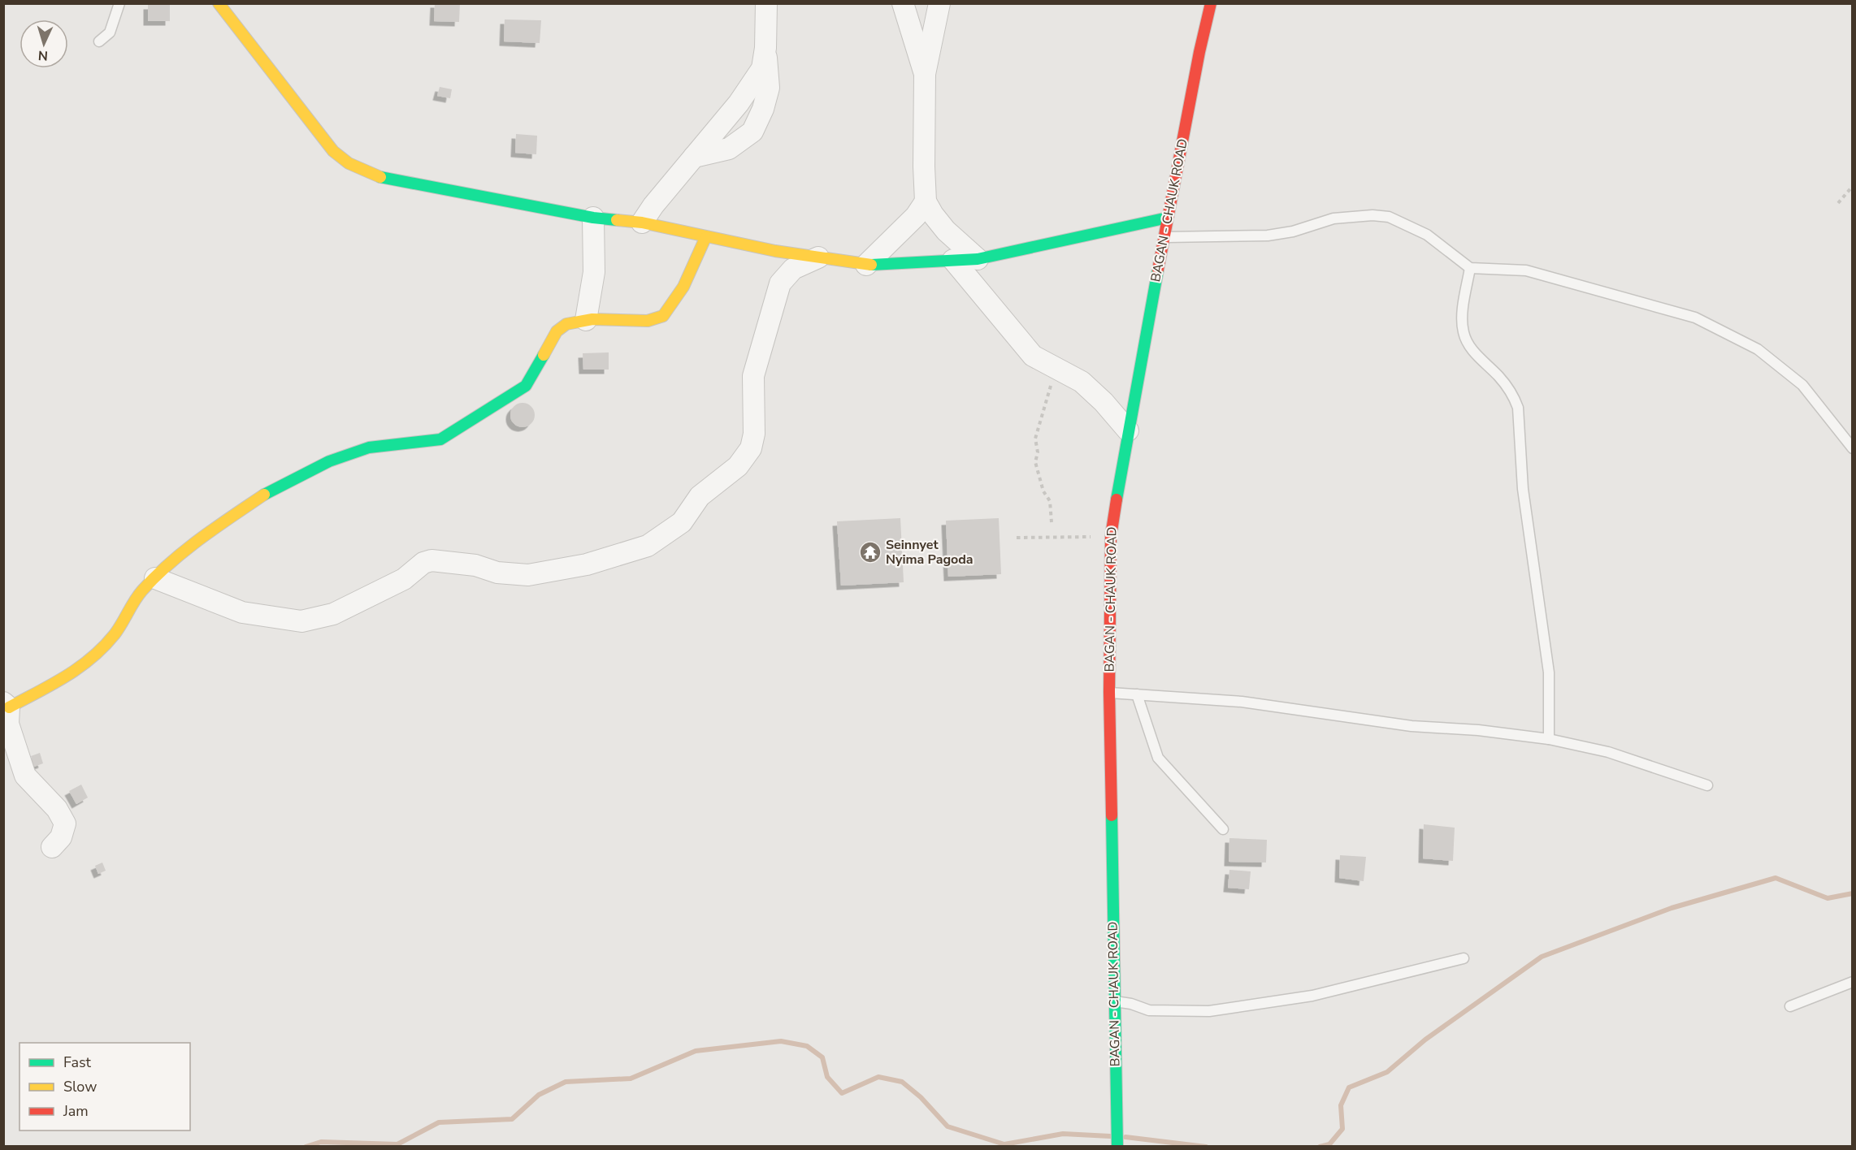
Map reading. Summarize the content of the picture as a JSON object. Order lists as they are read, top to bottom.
{
  "streets": {
    "street": ["BAGAN - CHAUK ROAD"]
  },
  "places": {
    "temple": ["Seinnyet Nyima Pagoda"]
  },
  "legend": ["Fast", "Slow", "Jam"],
  "north": "bottom"
}
